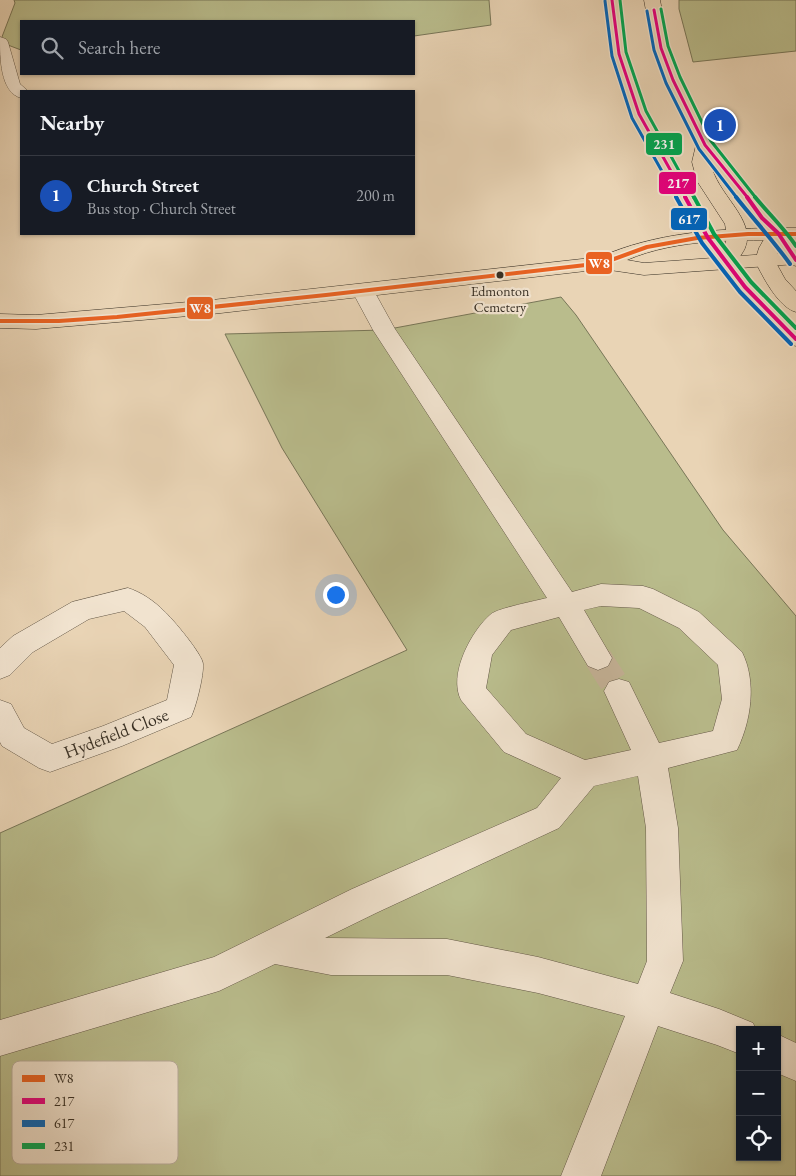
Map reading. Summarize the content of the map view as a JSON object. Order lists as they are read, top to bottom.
{
  "streets": {
    "street": ["Hydefield Close"]
  },
  "places": ["Edmonton Cemetery"],
  "lines": [
    "transit line 217",
    "transit line 231",
    "transit line 617",
    "transit line W8"
  ],
  "legend": [
    "W8",
    "217",
    "617",
    "231"
  ],
  "page": {
    "search": "Search here",
    "heading": "Nearby",
    "pins": "1",
    "list": [
      {
        "mark": "1",
        "name": "Church Street",
        "note": "Bus stop · Church Street",
        "value": "200 m"
      }
    ],
    "map_buttons": ["+", "−"]
  }
}
